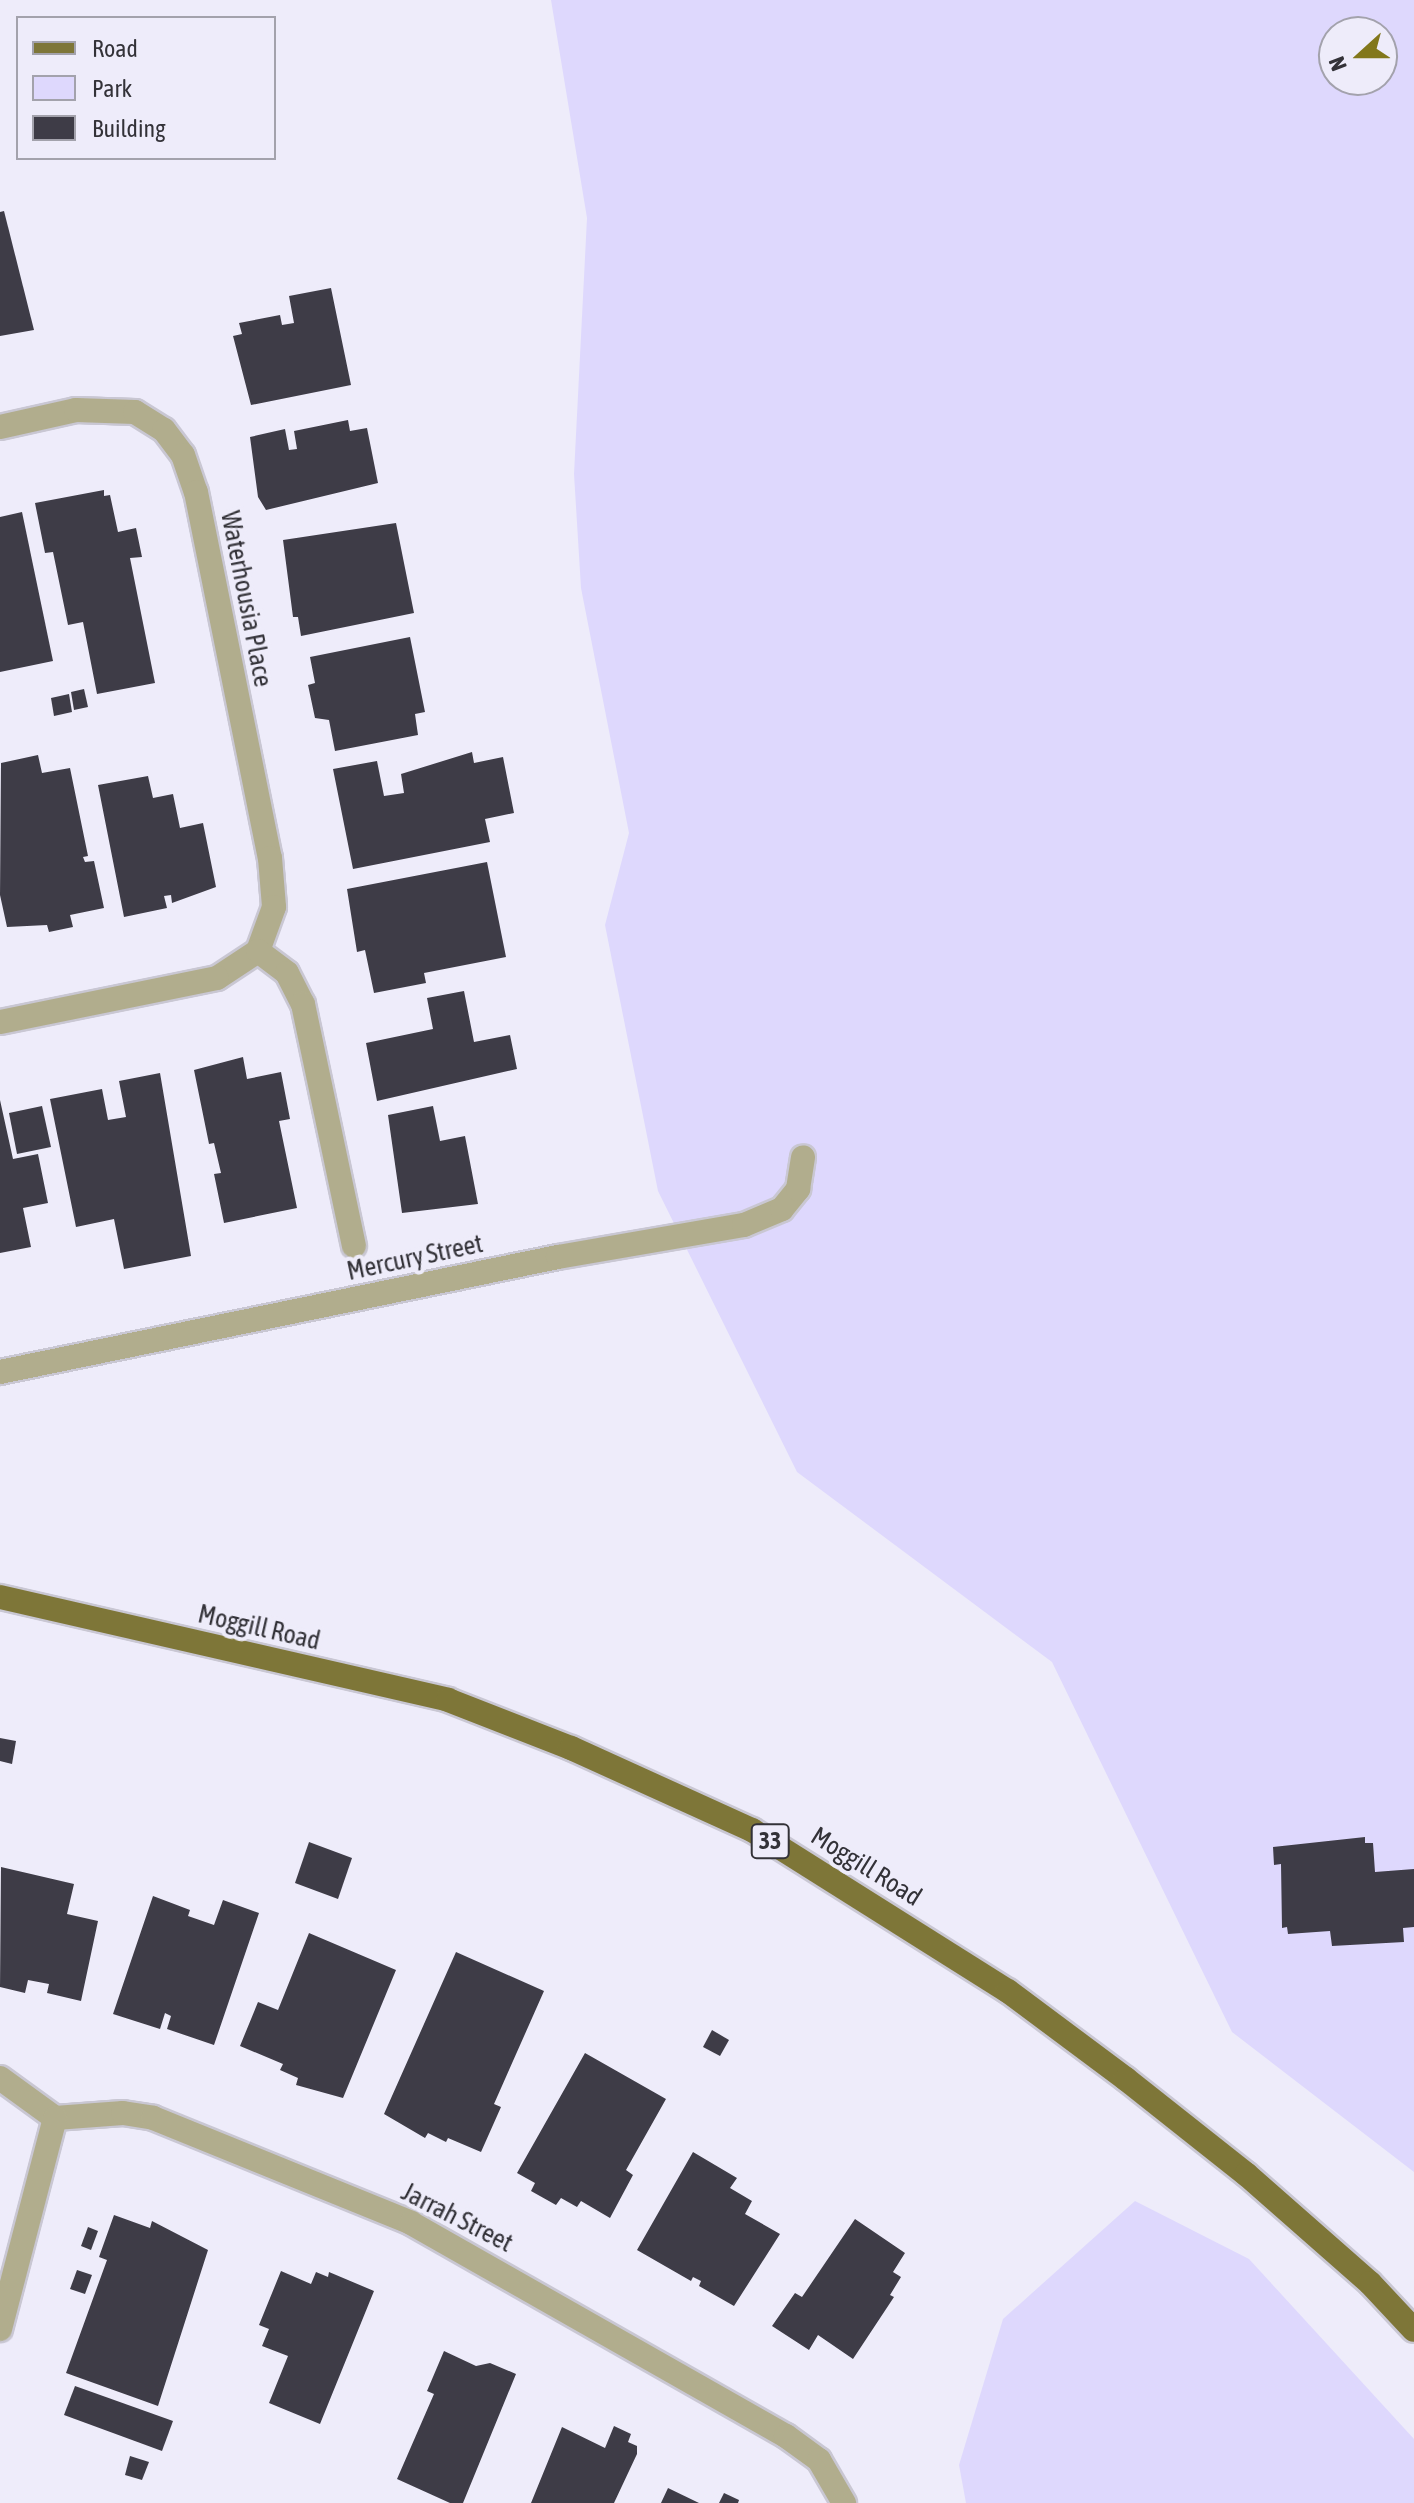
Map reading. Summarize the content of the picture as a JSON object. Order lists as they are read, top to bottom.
{
  "streets": {
    "main road": ["Moggill Road", "33"],
    "street": ["Waterhousia Place", "Mercury Street", "Jarrah Street"]
  },
  "legend": ["Road", "Park", "Building"],
  "north": "left"
}
